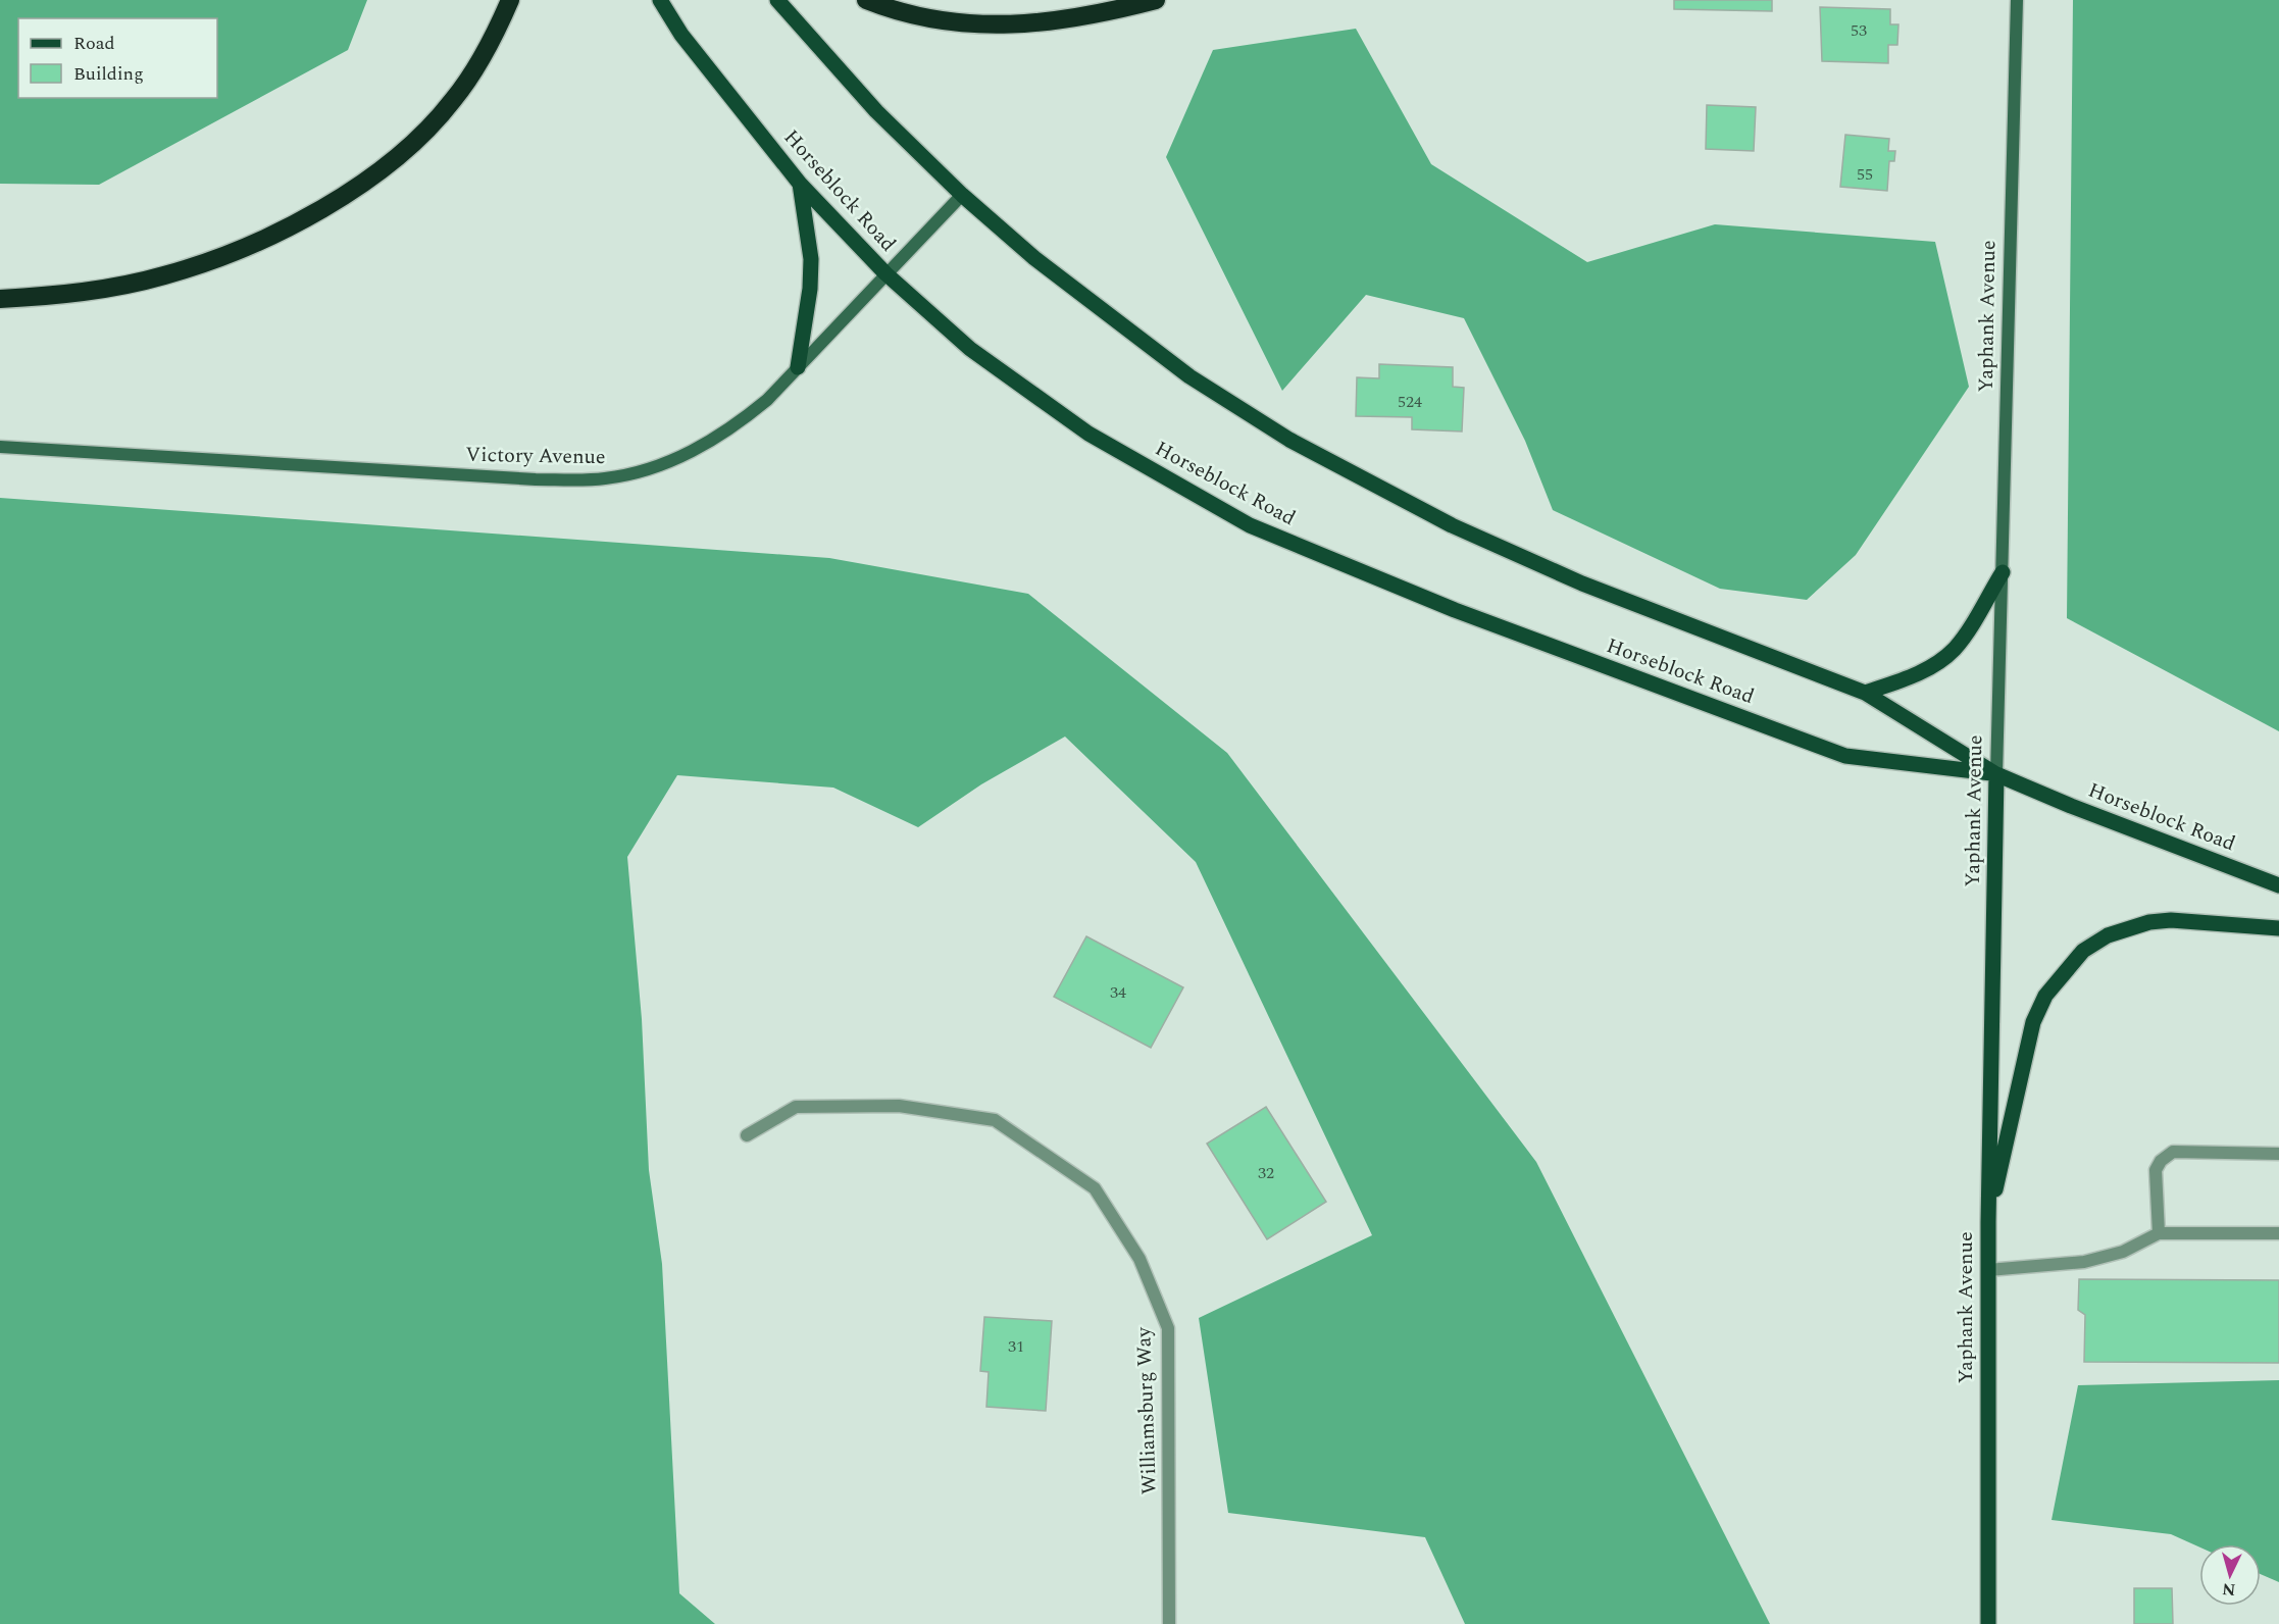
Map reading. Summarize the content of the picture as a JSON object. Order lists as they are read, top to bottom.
{
  "streets": {
    "main road": ["Horseblock Road", "Yaphank Avenue"],
    "street": ["Victory Avenue", "Williamsburg Way"]
  },
  "crossings": [
    ["Horseblock Road", "Yaphank Avenue"],
    ["Horseblock Road", "Victory Avenue"]
  ],
  "house_numbers": [
    "53",
    "55",
    "524",
    "34",
    "32",
    "31"
  ],
  "legend": ["Road", "Building"],
  "north": "bottom"
}
